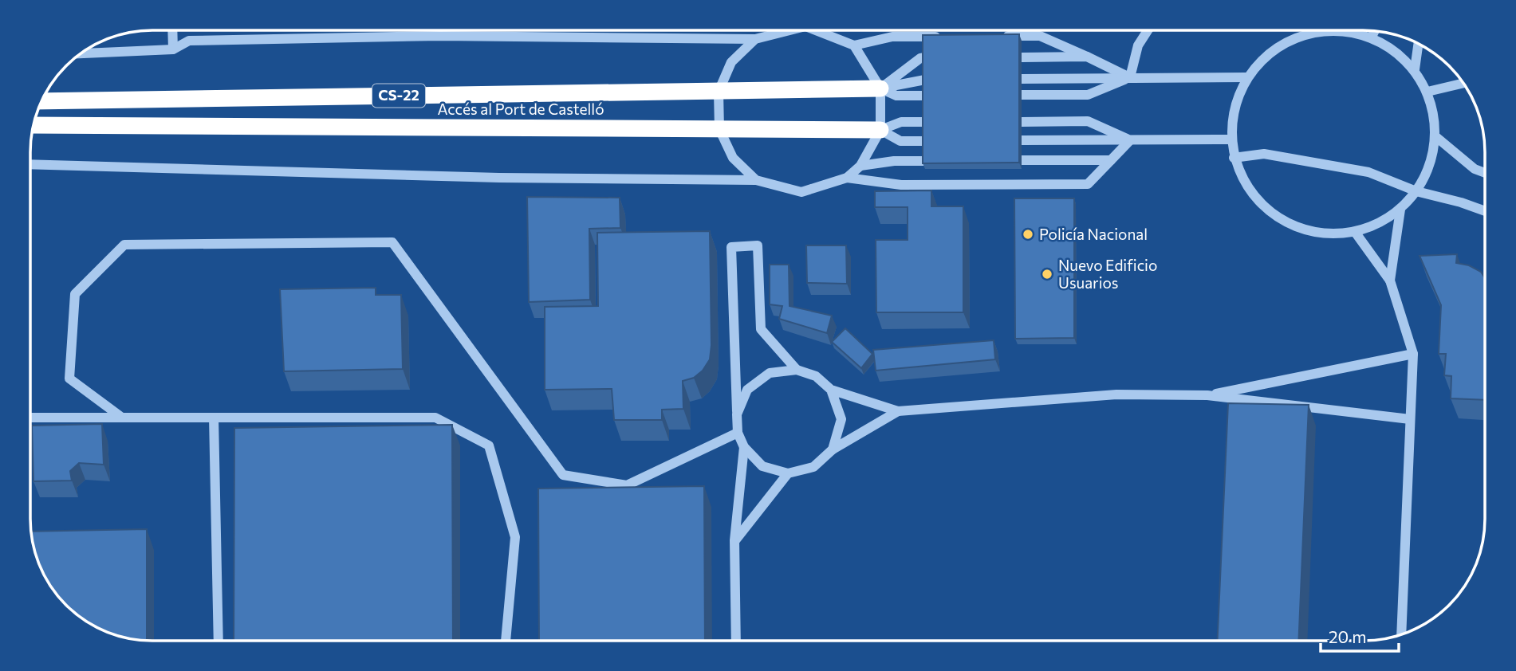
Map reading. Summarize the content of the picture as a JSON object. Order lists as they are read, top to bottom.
{
  "streets": {
    "highway": ["CS-22", "Accés al Port de Castelló"]
  },
  "places": ["Policía Nacional", "Nuevo Edificio Usuarios"],
  "scale_bar": "20 m"
}
